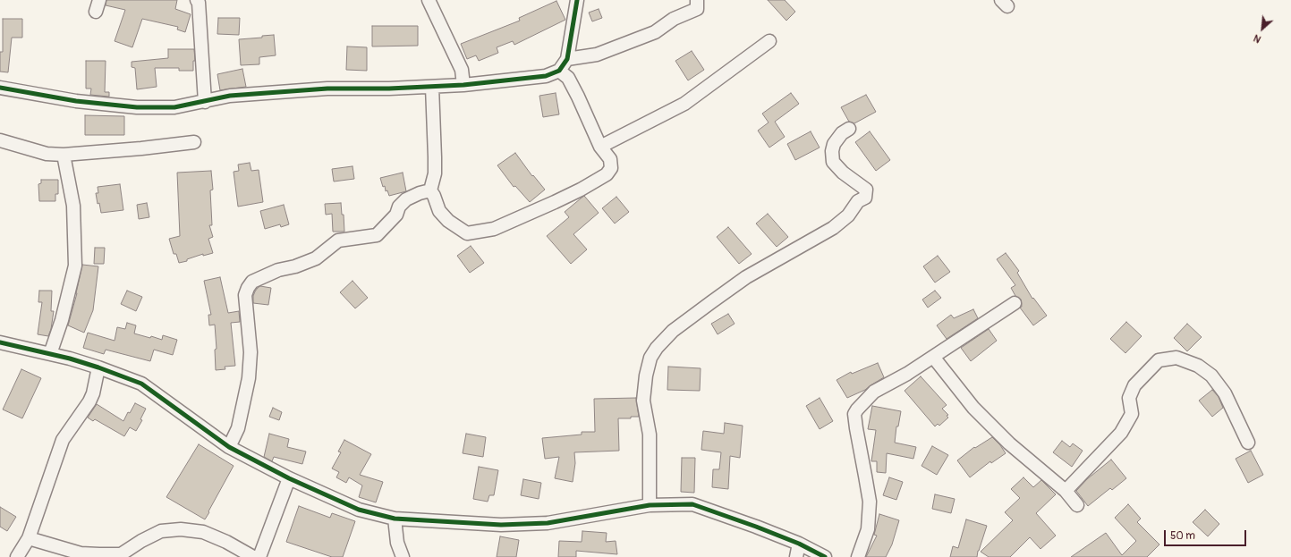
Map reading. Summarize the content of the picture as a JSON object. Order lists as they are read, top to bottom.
{
  "scale_bar": "50 m",
  "north": "bottom left"
}
